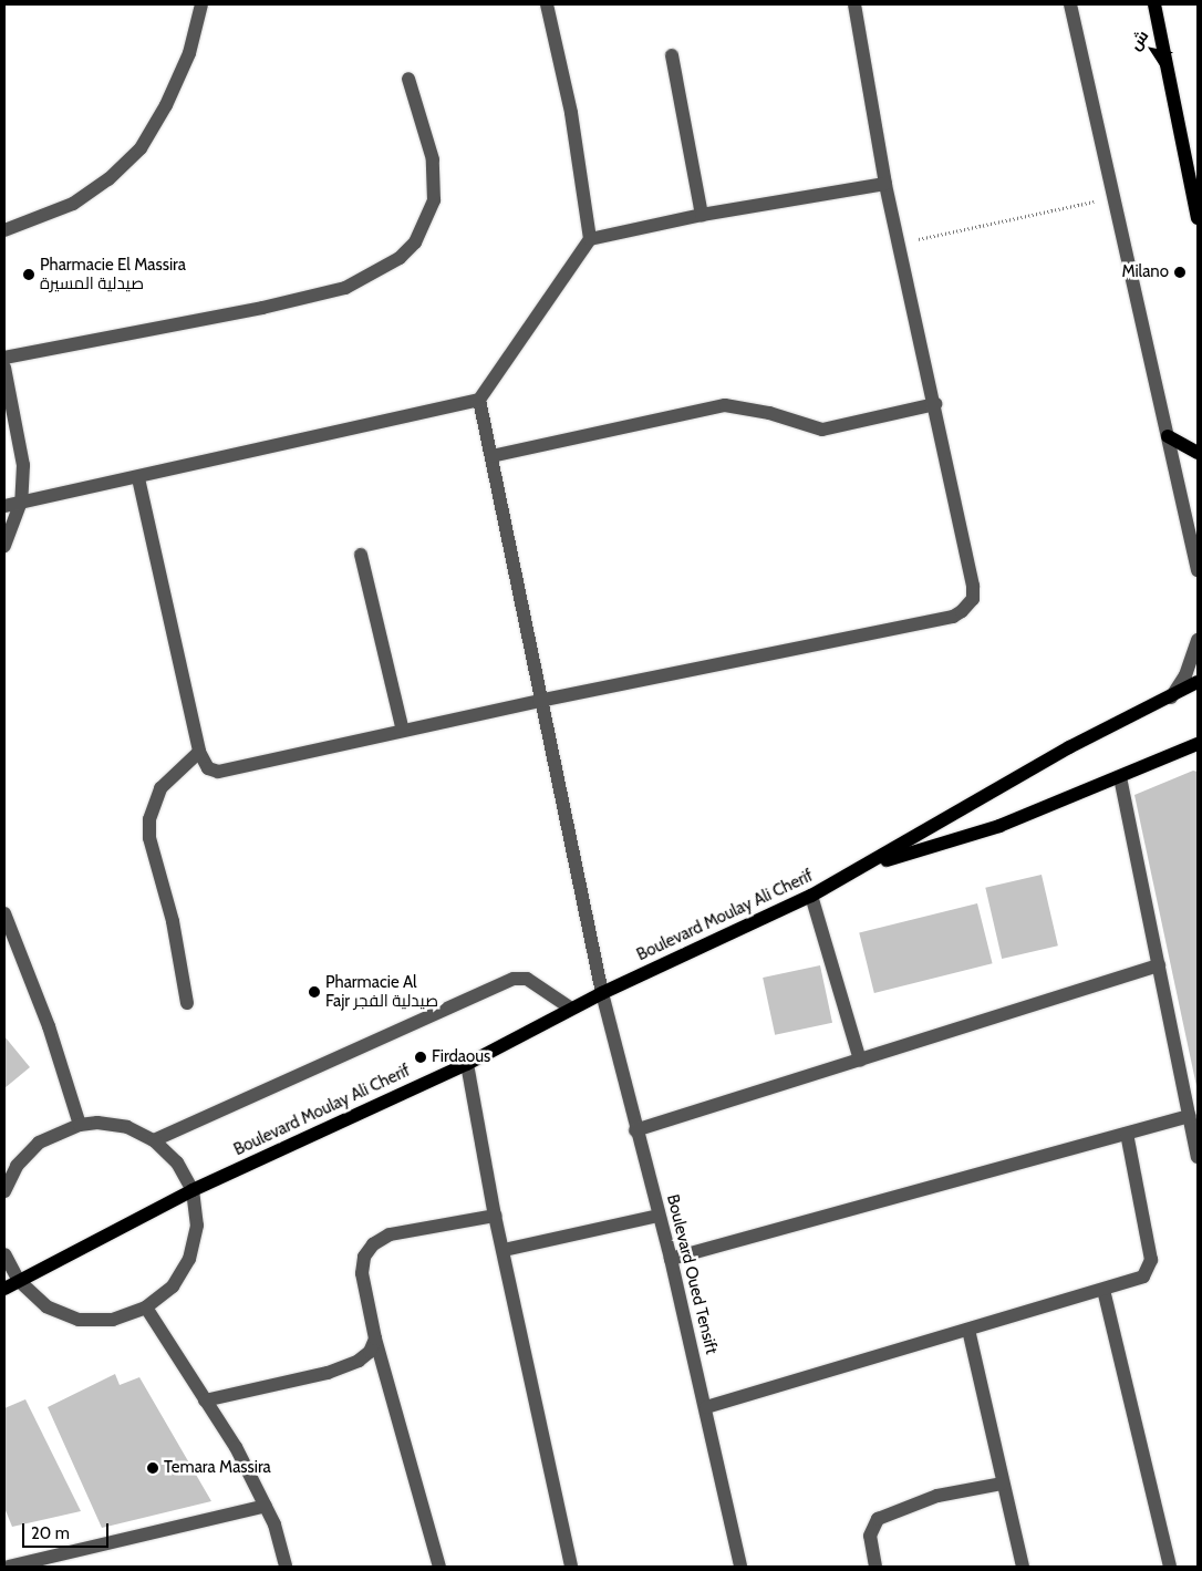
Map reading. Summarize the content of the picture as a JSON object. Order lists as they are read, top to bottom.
{
  "streets": {
    "main road": ["Boulevard Moulay Ali Cherif"],
    "street": ["Boulevard Oued Tensift"]
  },
  "crossings": [
    ["Boulevard Moulay Ali Cherif", "Boulevard Oued Tensift"]
  ],
  "places": [
    "Milano",
    "Pharmacie El Massira صيدلية المسيرة",
    "Pharmacie Al Fajr صيدلية الفجر",
    "Firdaous",
    "Temara Massira"
  ],
  "scale_bar": "20 m",
  "north": "top left"
}
